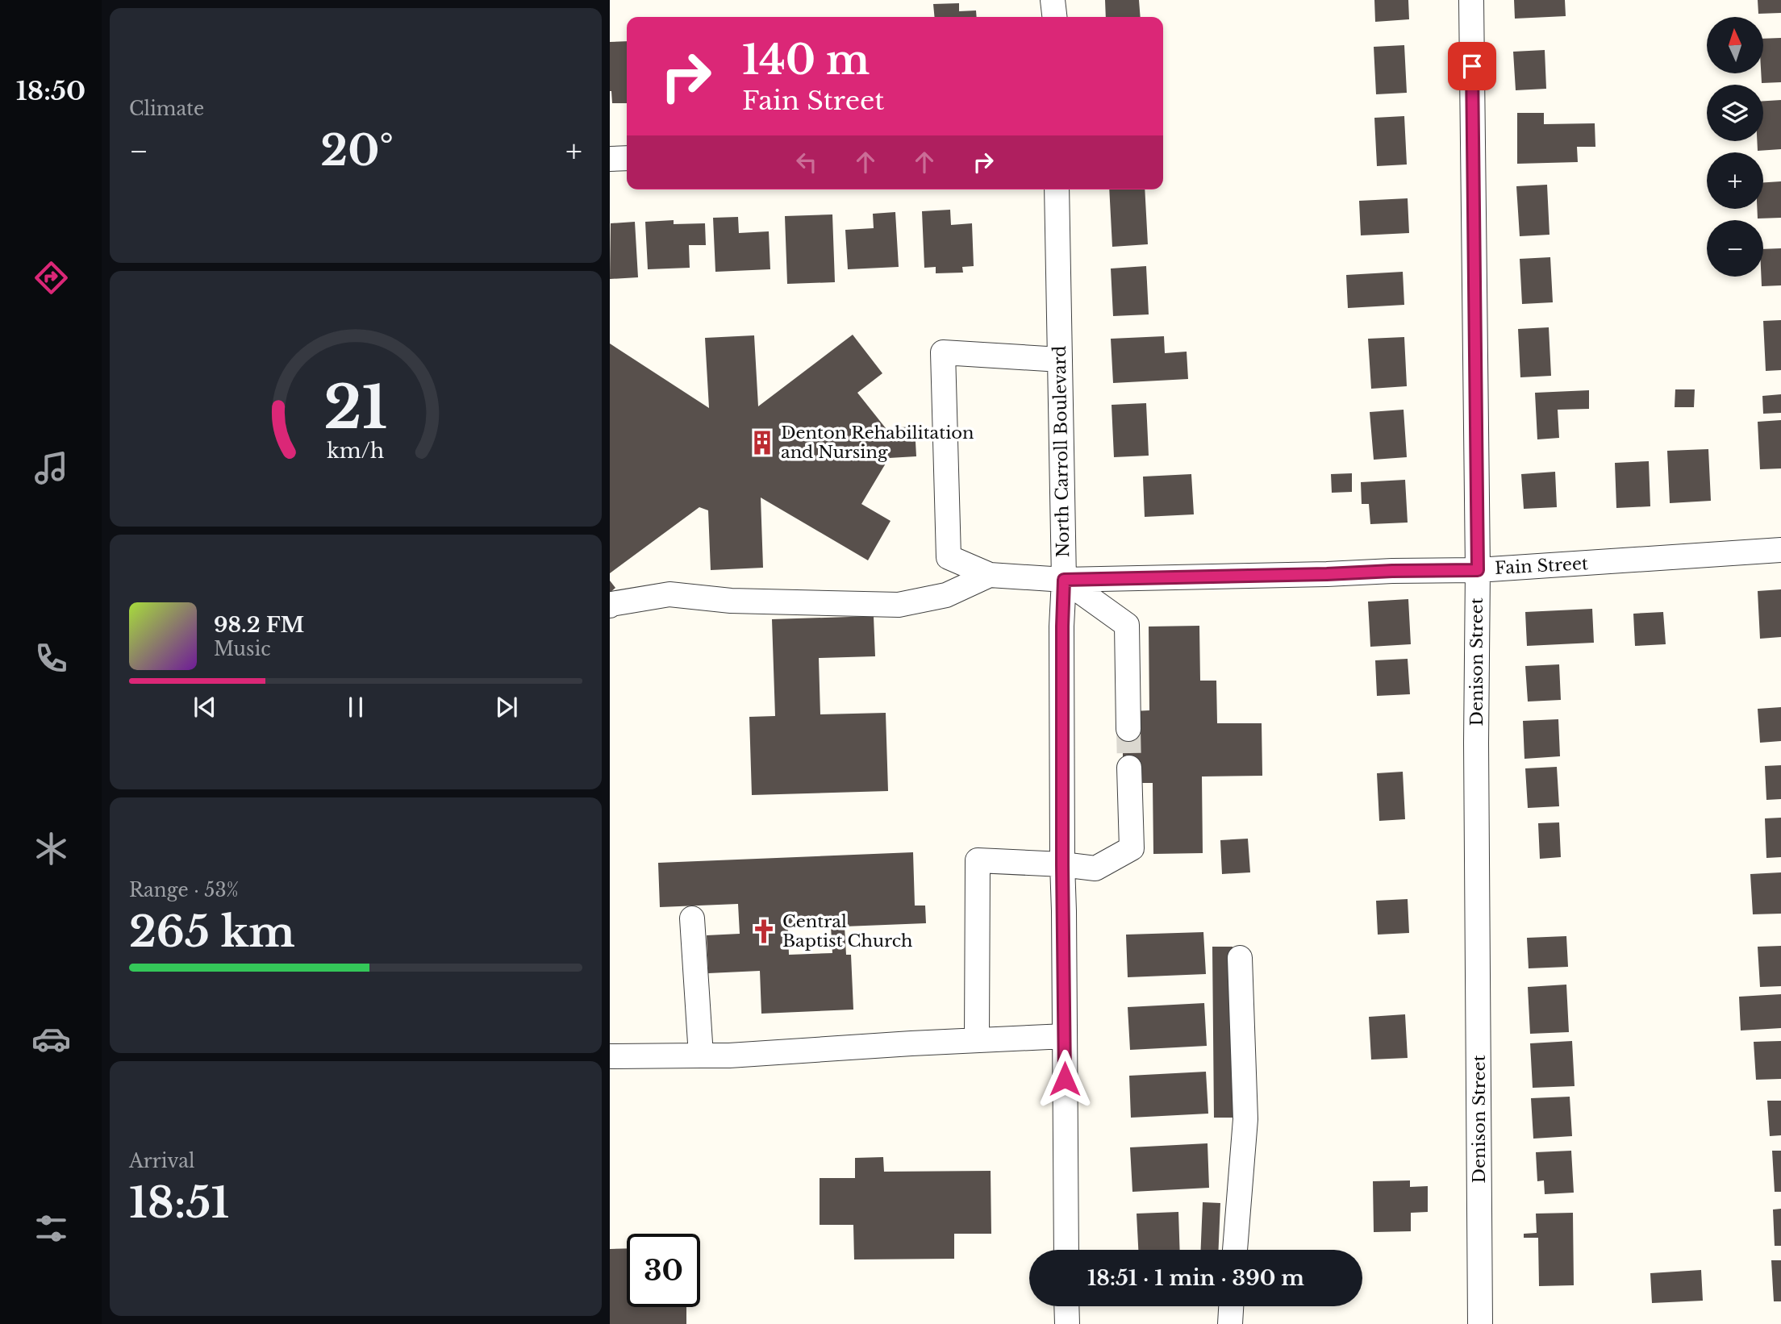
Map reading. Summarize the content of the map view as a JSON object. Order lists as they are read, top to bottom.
{
  "streets": {
    "street": ["North Carroll Boulevard", "Fain Street", "Denison Street"]
  },
  "crossings": [
    ["North Carroll Boulevard", "Fain Street"],
    ["Fain Street", "Denison Street"]
  ],
  "places": {
    "building": ["Denton Rehabilitation and Nursing"],
    "church": ["Central Baptist Church"]
  },
  "north": "top",
  "page": {
    "tabs": "18:50",
    "tile": [
      "Climate",
      ["Range · 53%", "265 km"],
      ["Arrival", "18:51"]
    ],
    "map_buttons": ["+", "−"],
    "turn": ["140 m", "Fain Street"],
    "heat": ["−", "20°", "+"],
    "song": ["98.2 FM", "Music"],
    "limit": "30",
    "trip": "18:51 · 1 min · 390 m",
    "gauge": ["21", "km/h"]
  }
}
